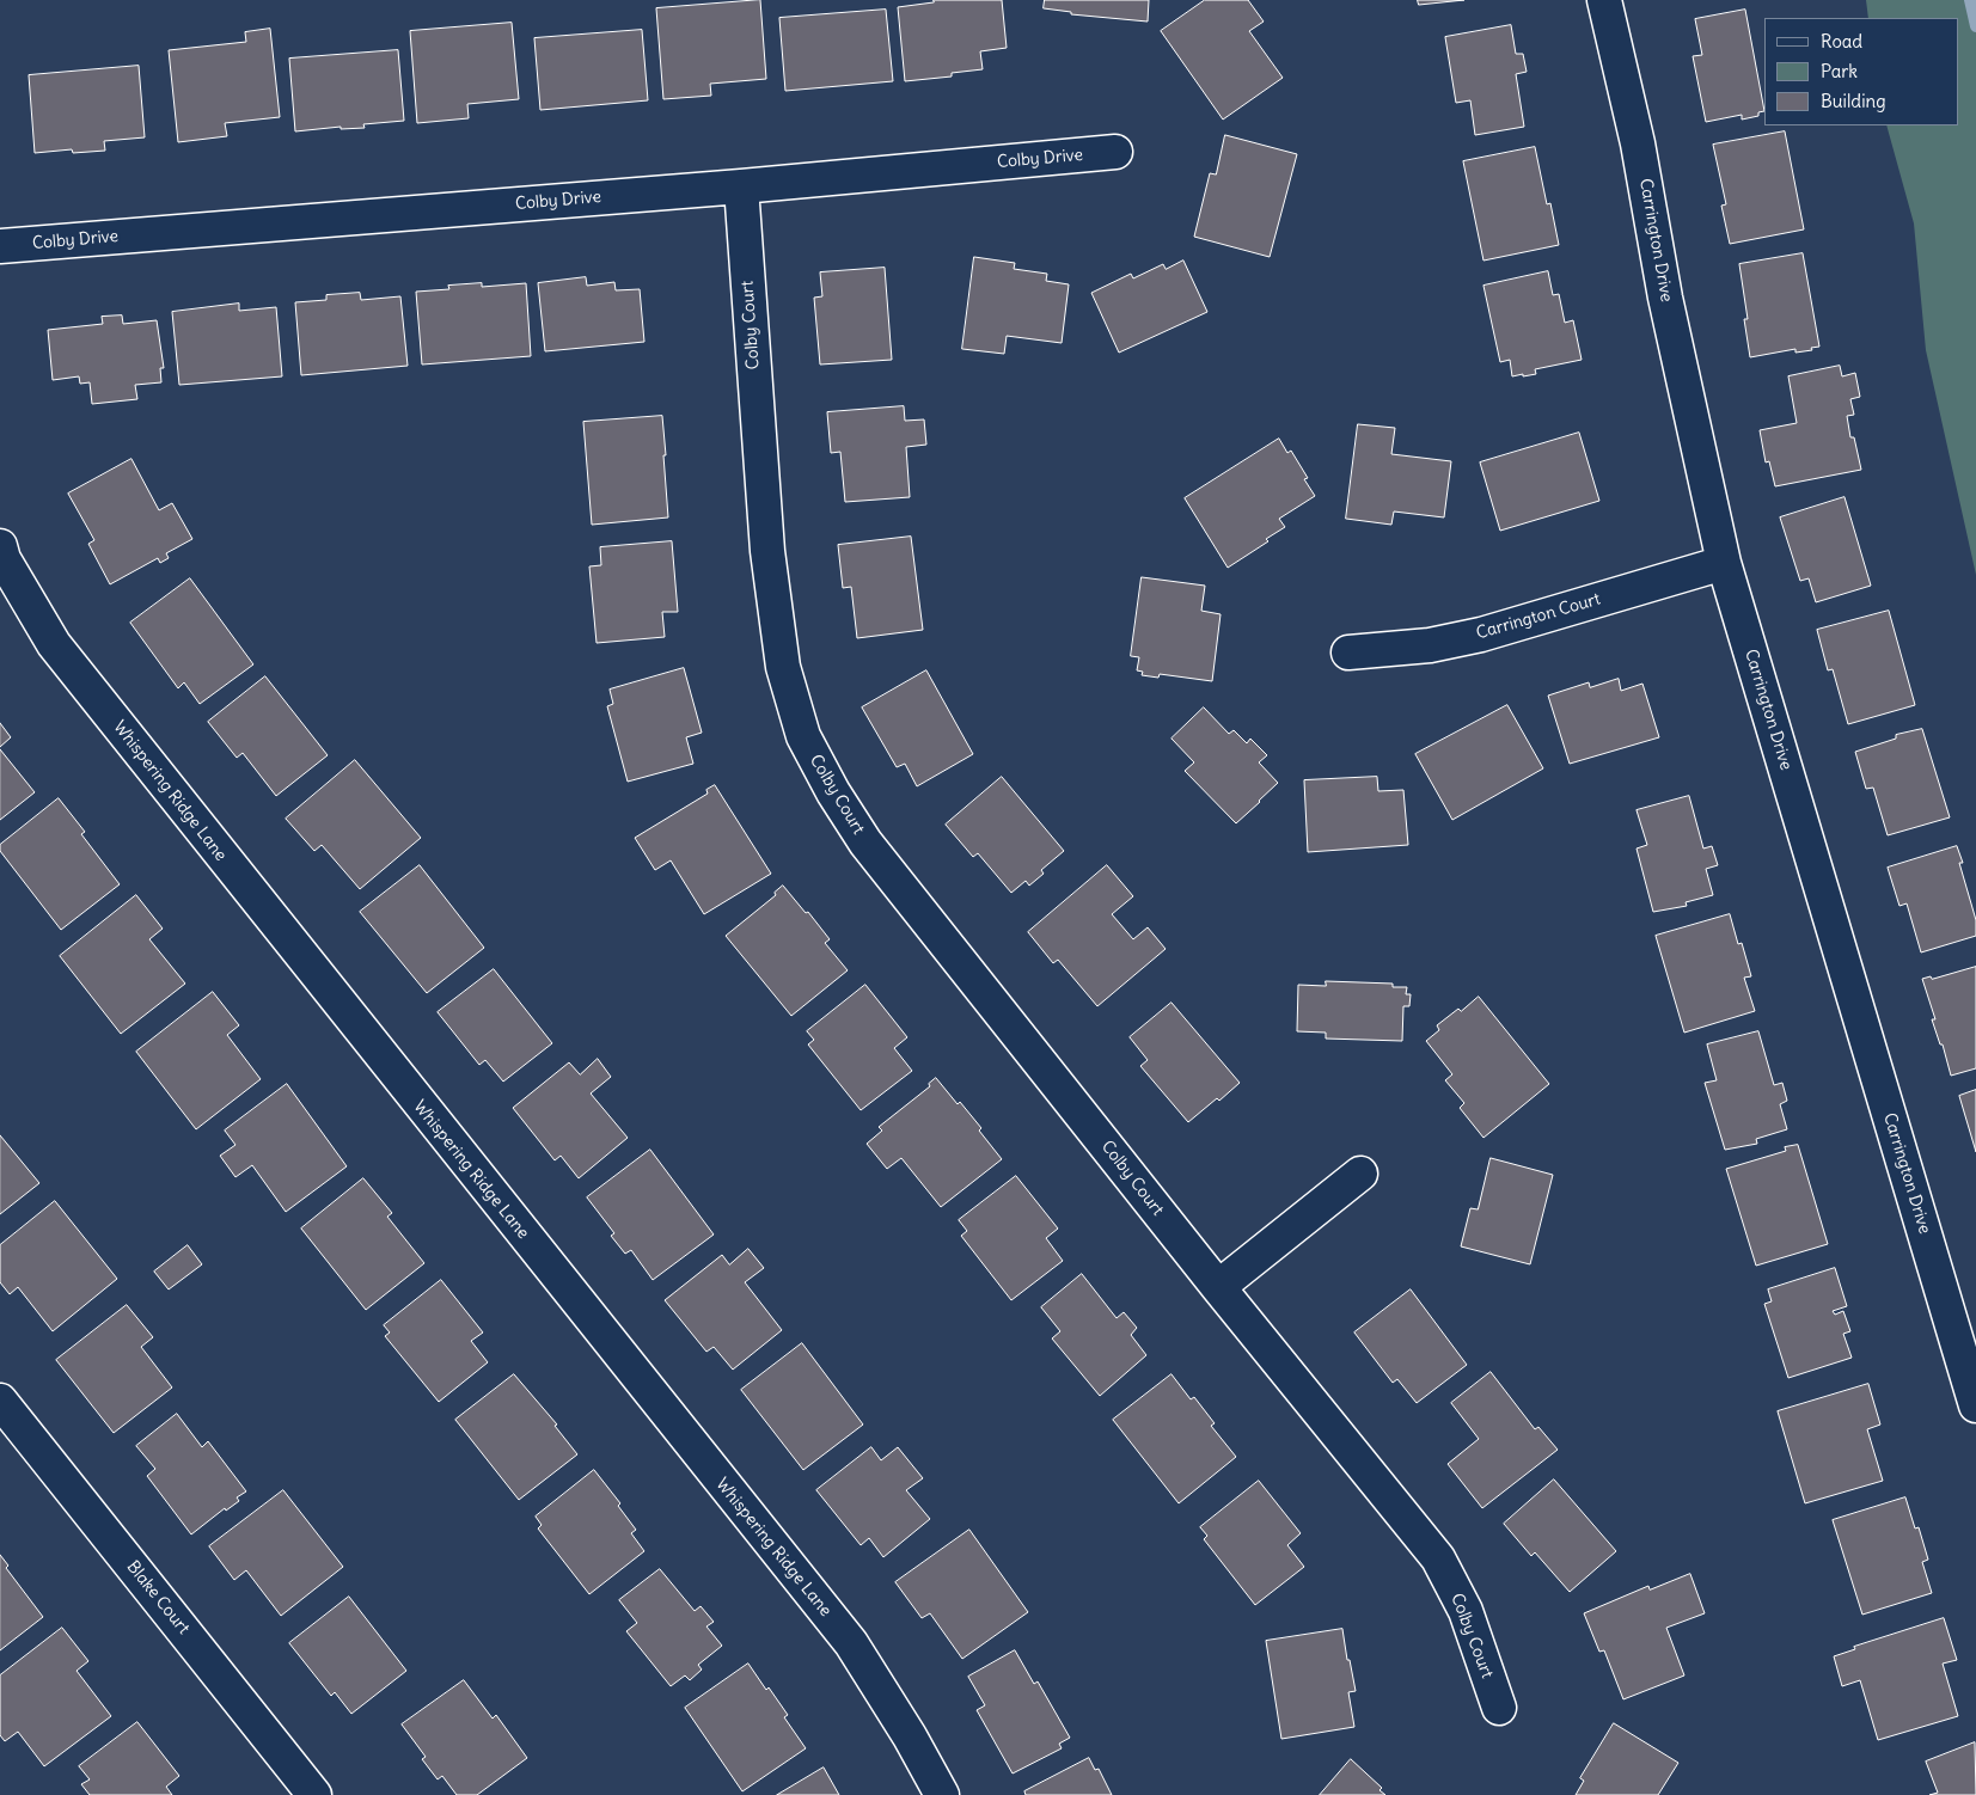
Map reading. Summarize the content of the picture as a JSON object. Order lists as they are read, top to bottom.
{
  "streets": {
    "street": [
      "Colby Drive",
      "Carrington Drive",
      "Colby Court",
      "Carrington Court",
      "Whispering Ridge Lane",
      "Blake Court"
    ]
  },
  "crossings": [
    ["Colby Drive", "Colby Court"],
    ["Carrington Drive", "Carrington Court"]
  ],
  "legend": ["Road", "Park", "Building"]
}
